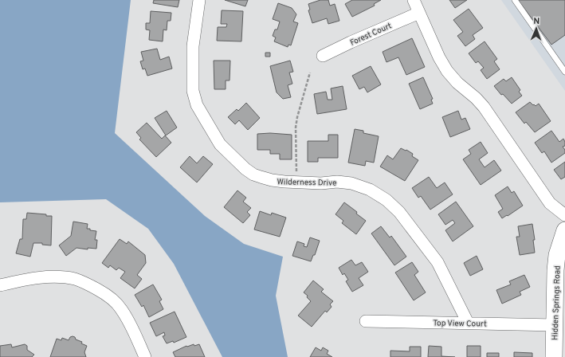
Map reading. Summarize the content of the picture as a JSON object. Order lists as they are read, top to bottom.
{
  "streets": {
    "main road": ["Hidden Springs Road"],
    "street": ["Forest Court", "Wilderness Drive", "Top View Court"]
  },
  "crossings": [
    ["Wilderness Drive", "Top View Court"],
    ["Hidden Springs Road", "Top View Court"]
  ],
  "north": "top"
}
